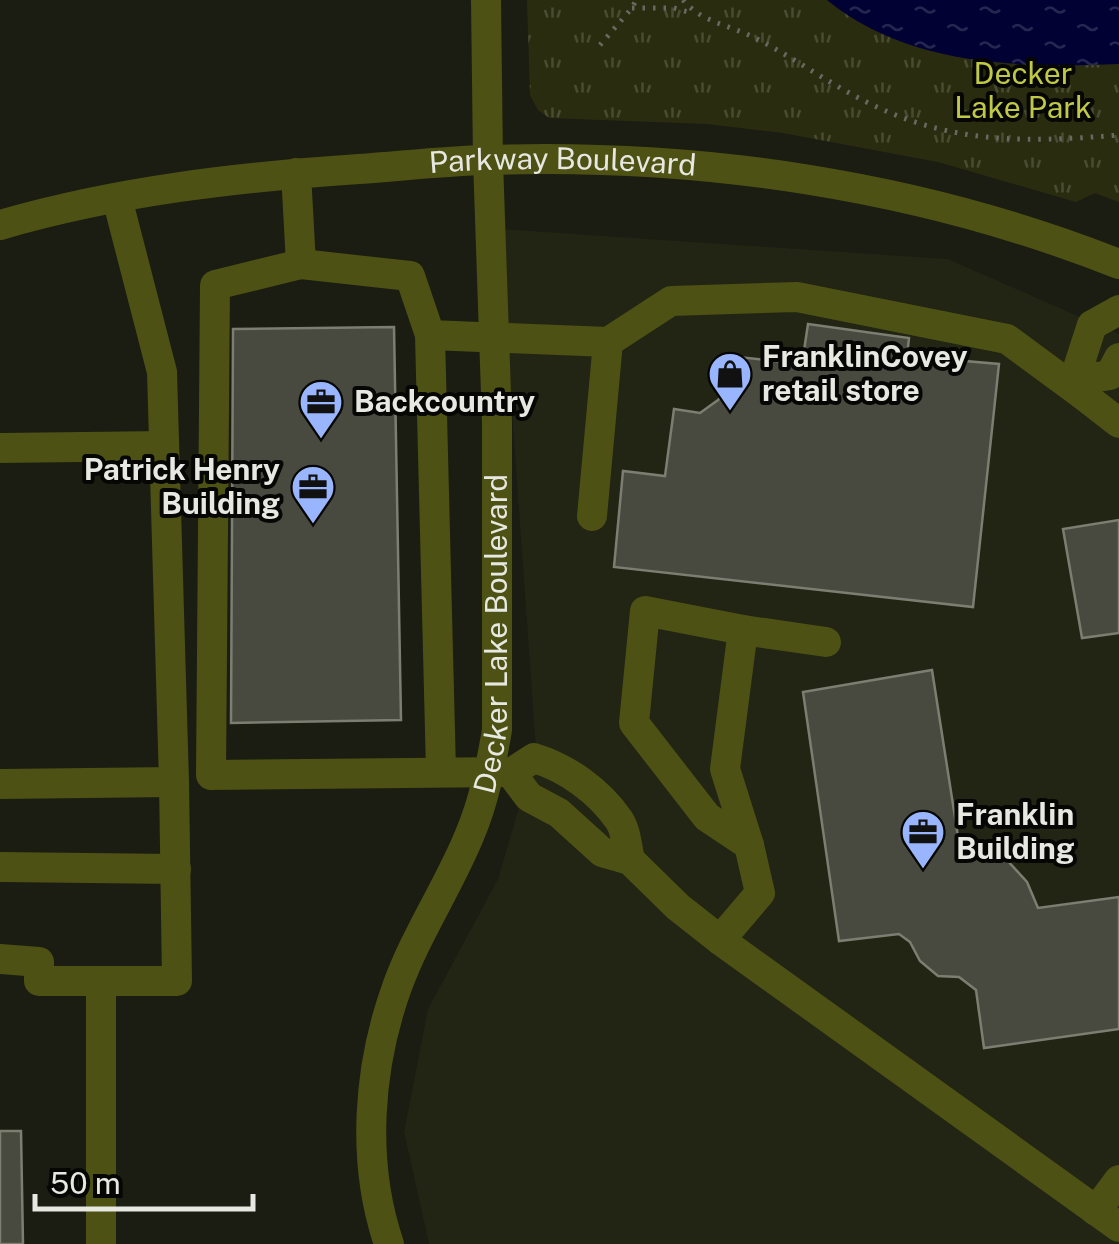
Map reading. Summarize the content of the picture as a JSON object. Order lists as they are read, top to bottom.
{
  "streets": {
    "street": ["Parkway Boulevard", "Decker Lake Boulevard"]
  },
  "crossings": [
    ["Parkway Boulevard", "Decker Lake Boulevard"]
  ],
  "parks": ["Decker Lake Park"],
  "places": {
    "shop": ["FranklinCovey retail store"],
    "office": ["Backcountry", "Patrick Henry Building", "Franklin Building"]
  },
  "scale_bar": "50 m"
}
